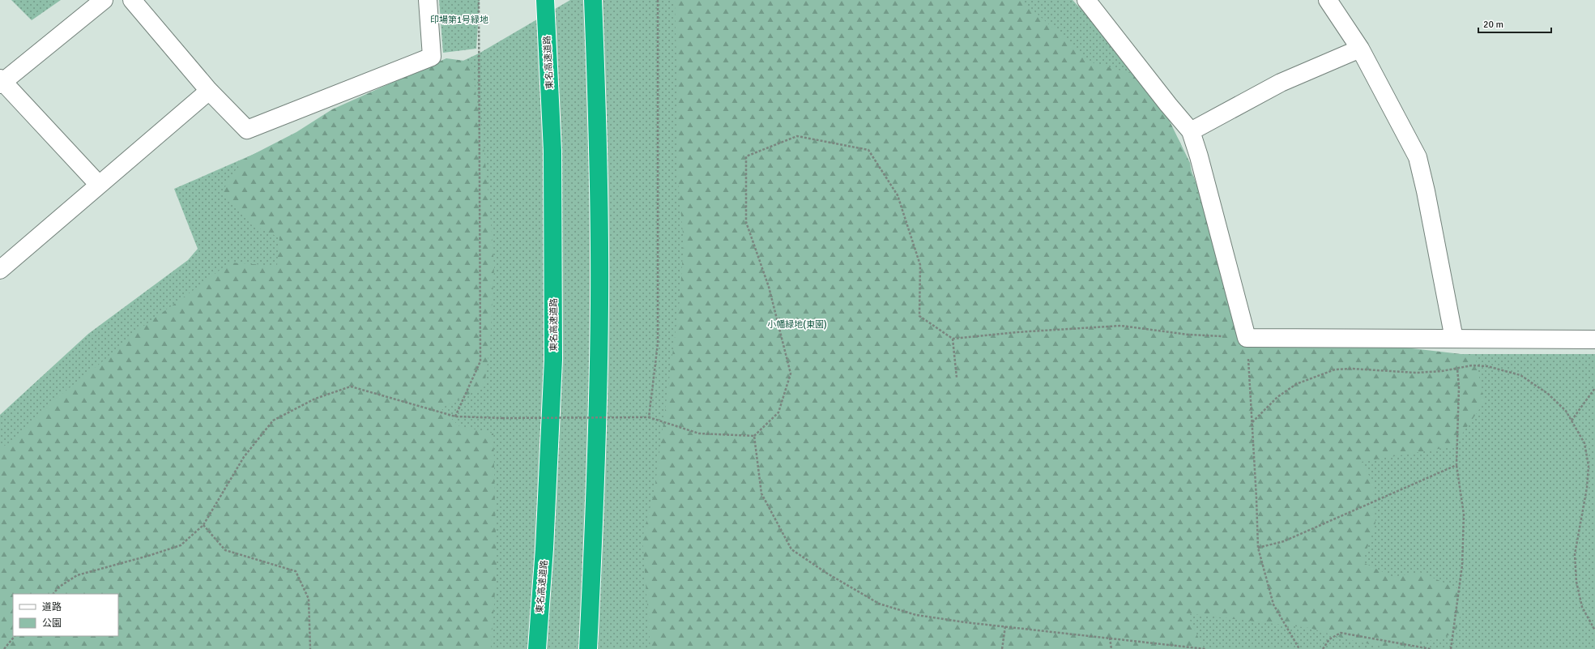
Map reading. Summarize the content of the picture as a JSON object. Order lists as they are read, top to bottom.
{
  "streets": {
    "highway": ["東名高速道路"]
  },
  "parks": ["印場第1号緑地", "小幡緑地(東園)"],
  "legend": ["道路", "公園"],
  "scale_bar": "20 m"
}
